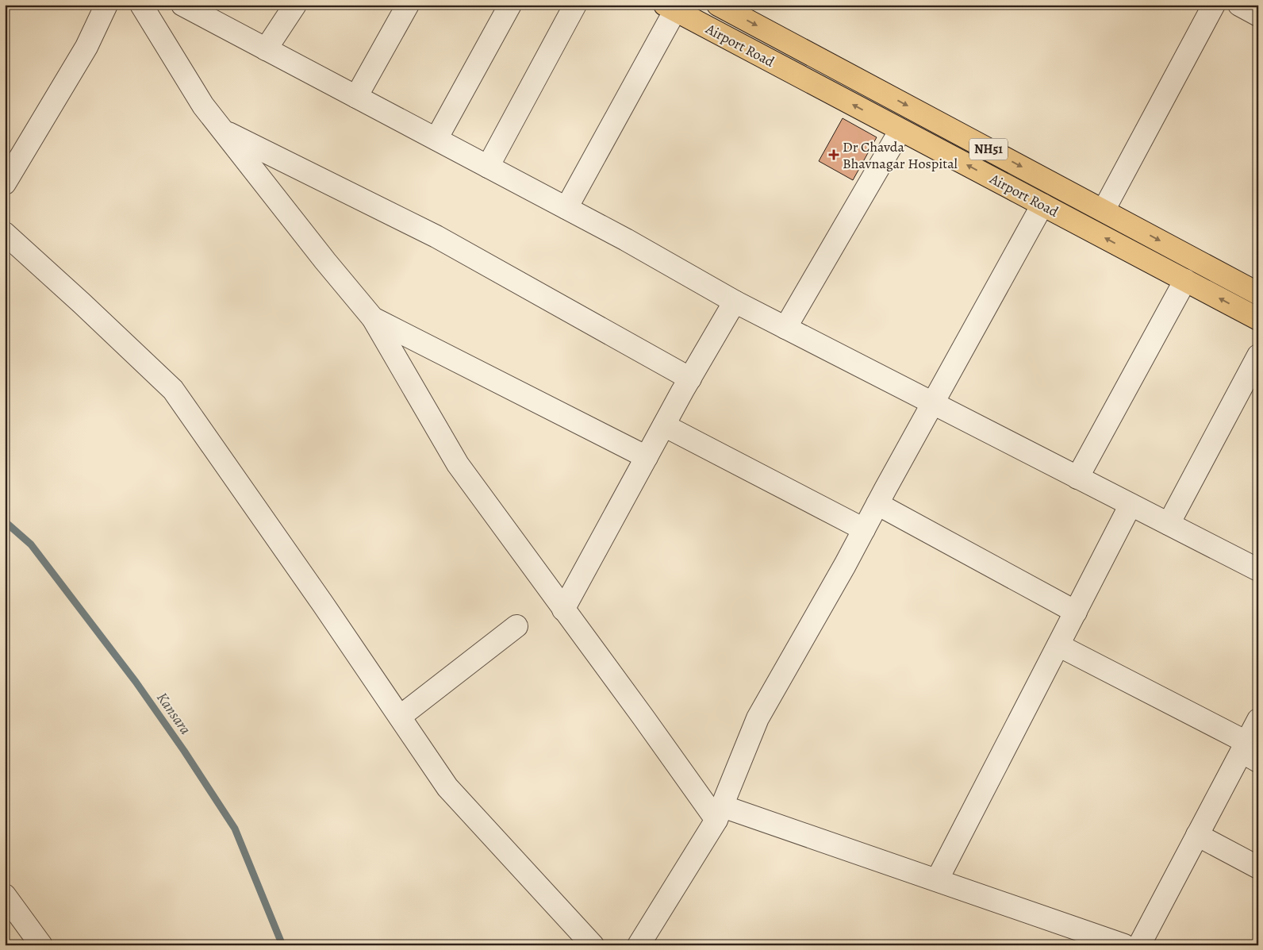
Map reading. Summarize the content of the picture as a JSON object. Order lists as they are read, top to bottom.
{
  "streets": {
    "highway": ["Airport Road", "NH51"]
  },
  "water": ["Kansara"],
  "places": {
    "health": ["Dr Chavda Bhavnagar Hospital"]
  }
}
